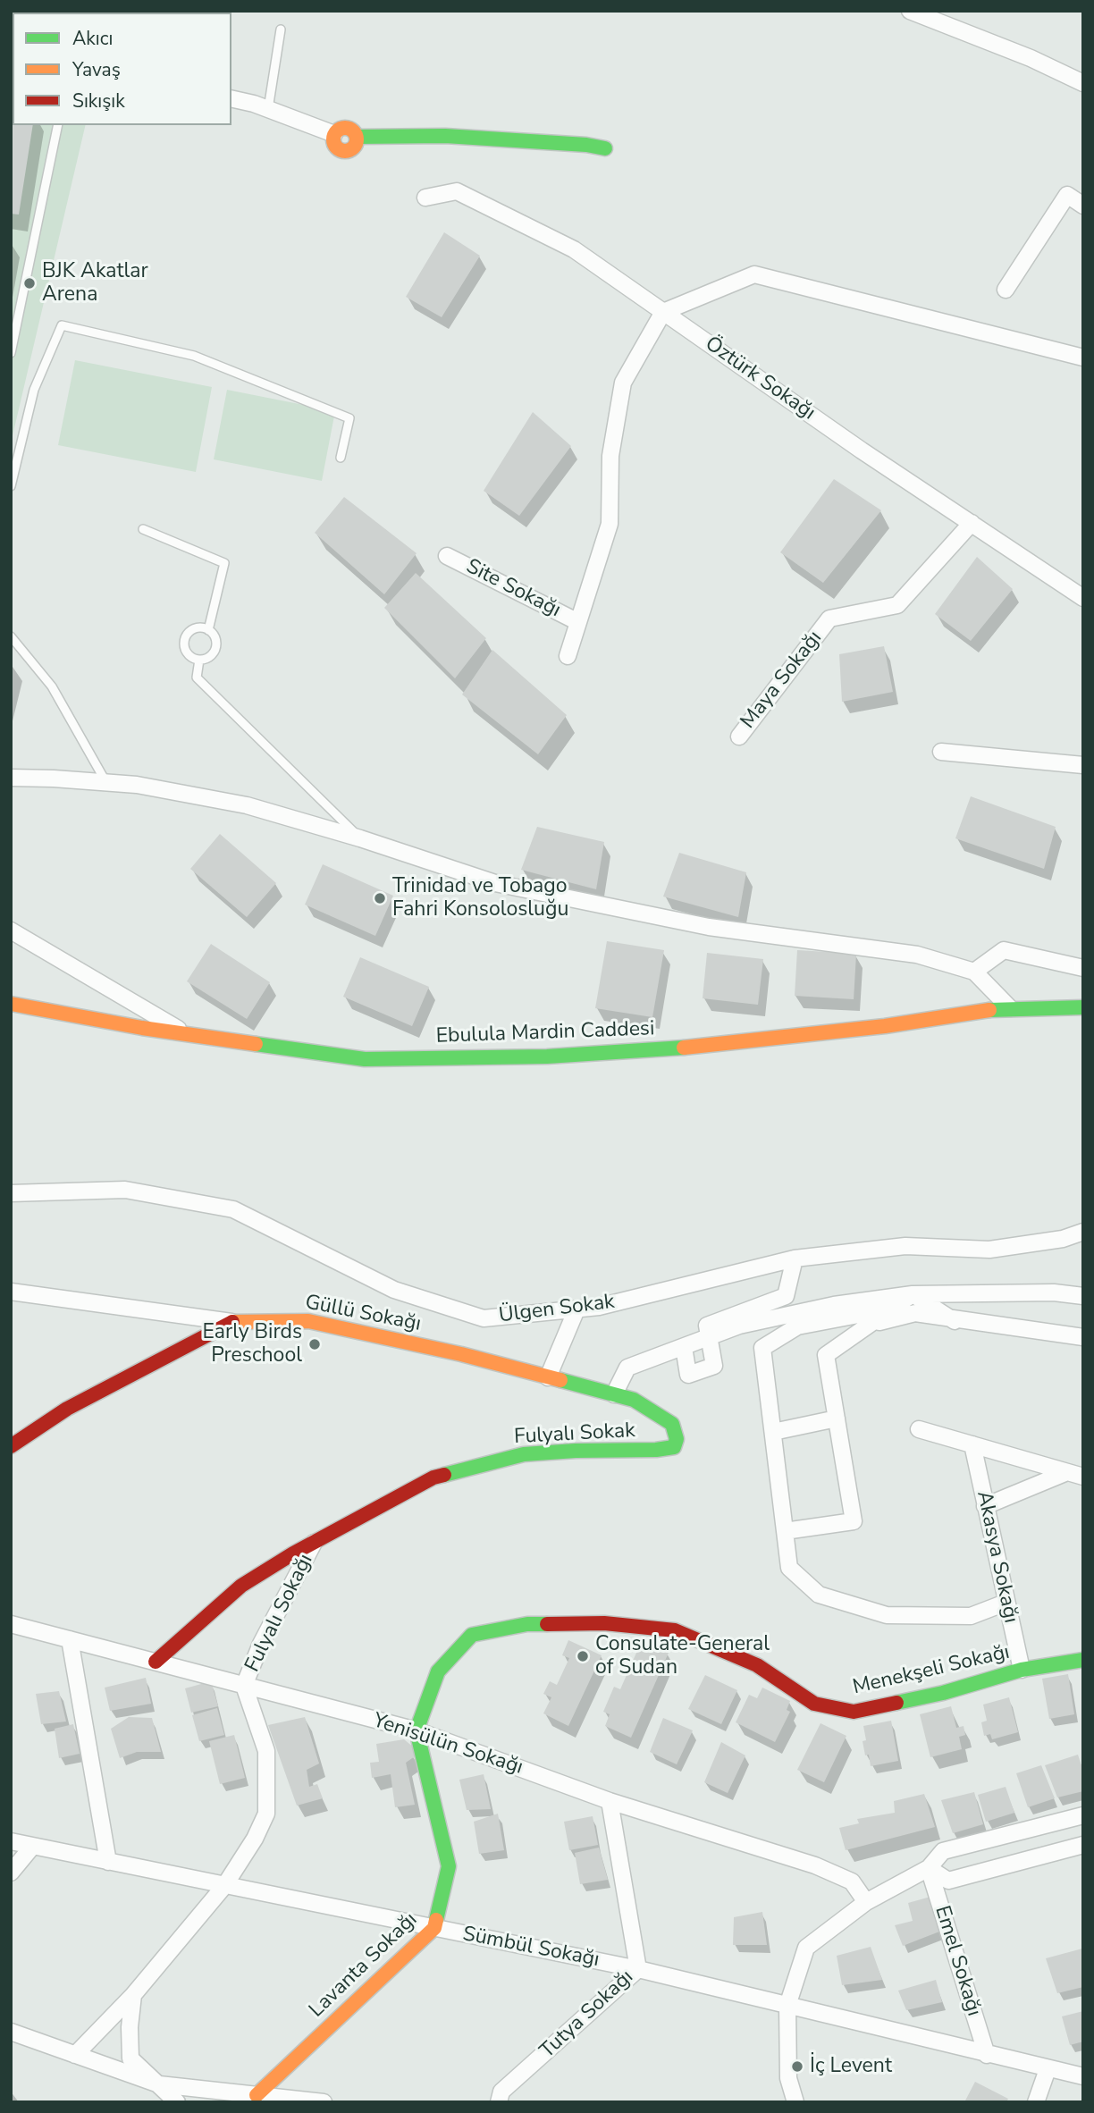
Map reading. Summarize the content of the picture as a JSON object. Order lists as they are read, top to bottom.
{
  "streets": {
    "street": [
      "Öztürk Sokağı",
      "Site Sokağı",
      "Maya Sokağı",
      "Ebulula Mardin Caddesi",
      "Ülgen Sokak",
      "Güllü Sokağı",
      "Fulyalı Sokak",
      "Akasya Sokağı",
      "Fulyalı Sokağı",
      "Menekşeli Sokağı",
      "Yenisülün Sokağı",
      "Sümbül Sokağı",
      "Emel Sokağı",
      "Lavanta Sokağı",
      "Tutya Sokağı"
    ]
  },
  "crossings": [
    ["Öztürk Sokağı", "Maya Sokağı"],
    ["Güllü Sokağı", "Fulyalı Sokak"],
    ["Fulyalı Sokak", "Fulyalı Sokağı"],
    ["Akasya Sokağı", "Menekşeli Sokağı"],
    ["Fulyalı Sokağı", "Yenisülün Sokağı"],
    ["Fulyalı Sokağı", "Sümbül Sokağı"],
    ["Menekşeli Sokağı", "Yenisülün Sokağı"],
    ["Menekşeli Sokağı", "Lavanta Sokağı"],
    ["Yenisülün Sokağı", "Lavanta Sokağı"],
    ["Yenisülün Sokağı", "Tutya Sokağı"],
    ["Sümbül Sokağı", "Emel Sokağı"],
    ["Sümbül Sokağı", "Lavanta Sokağı"],
    ["Sümbül Sokağı", "Tutya Sokağı"]
  ],
  "places": [
    "BJK Akatlar Arena",
    "Trinidad ve Tobago Fahri Konsolosluğu",
    "Early Birds Preschool",
    "Consulate-General of Sudan",
    "İç Levent"
  ],
  "legend": ["Akıcı", "Yavaş", "Sıkışık"]
}
